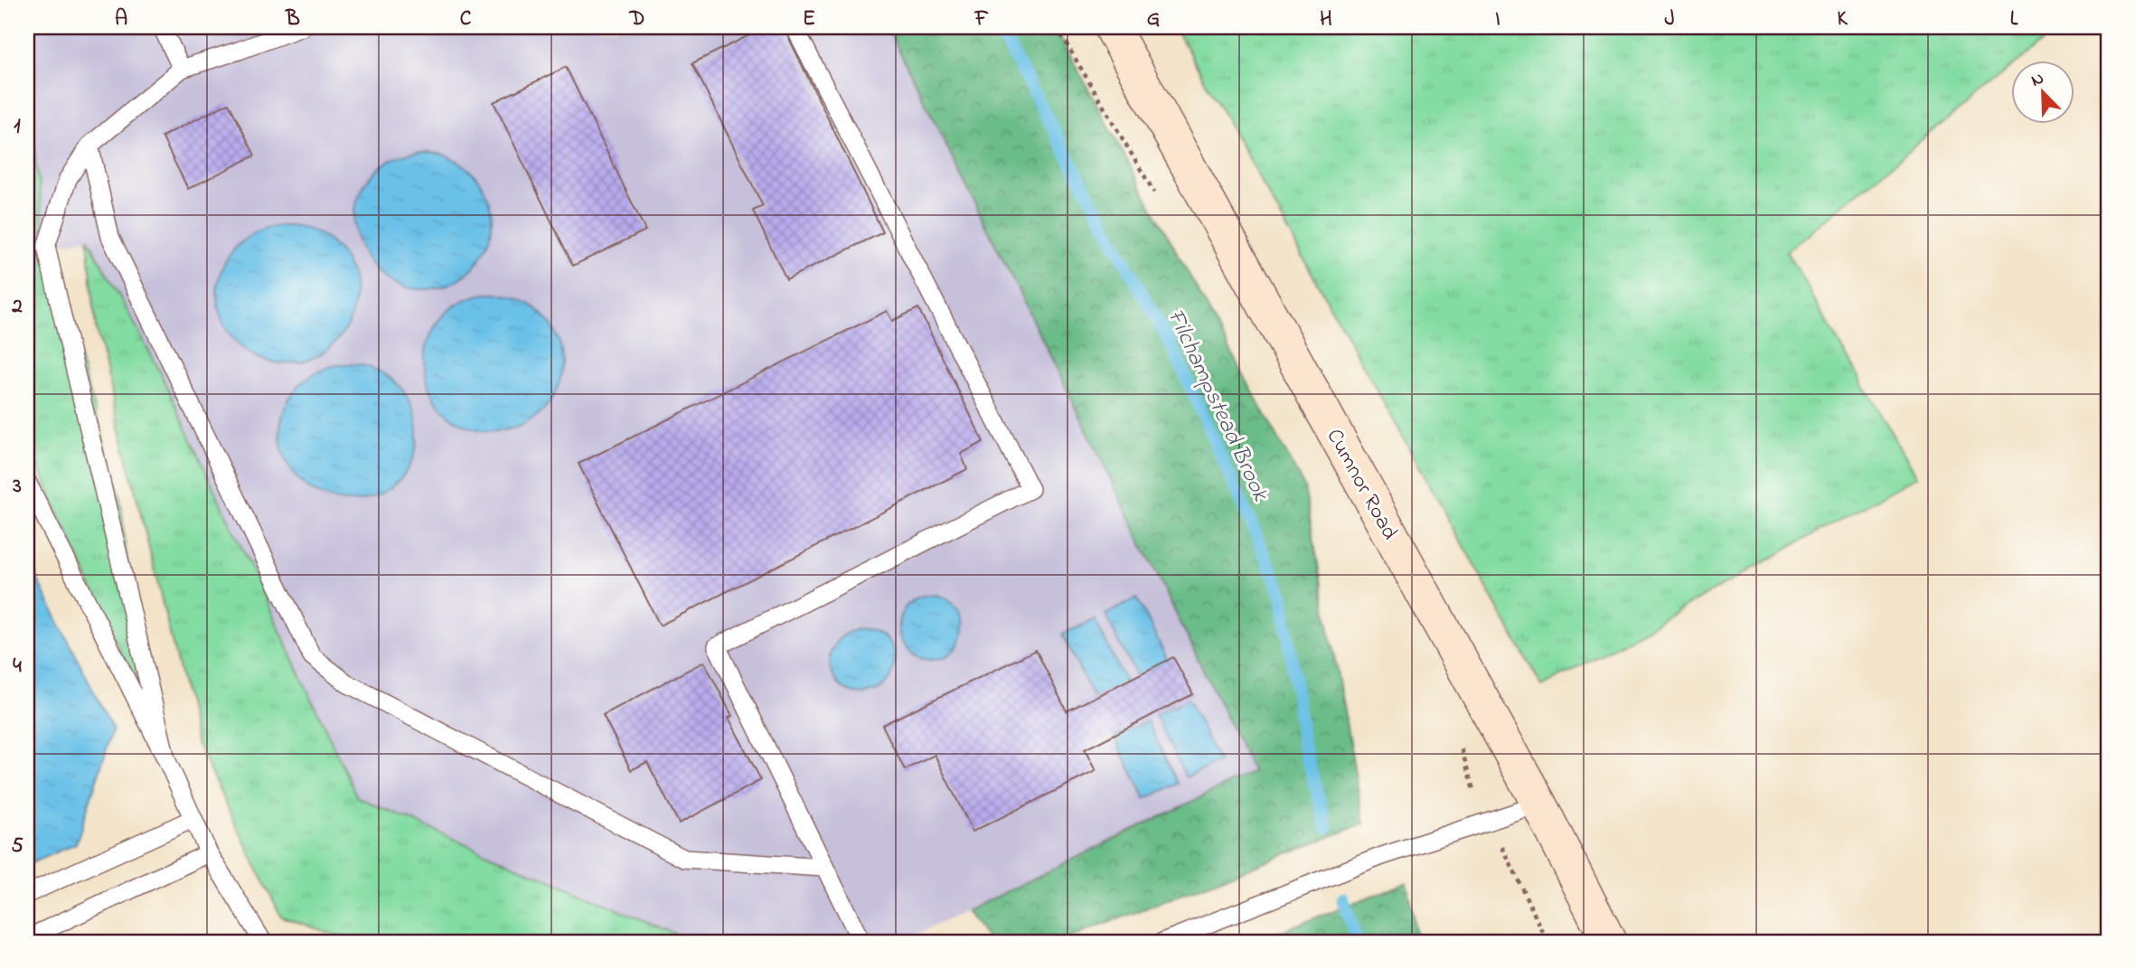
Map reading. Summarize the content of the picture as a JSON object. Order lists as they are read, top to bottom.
{
  "streets": {
    "main road": ["Cumnor Road"]
  },
  "water": ["Filchampstead Brook"],
  "north": "top left",
  "grid": {
    "columns": [
      "A",
      "B",
      "C",
      "D",
      "E",
      "F",
      "G",
      "H",
      "I",
      "J",
      "K",
      "L"
    ],
    "rows": [
      "1",
      "2",
      "3",
      "4",
      "5"
    ]
  }
}
